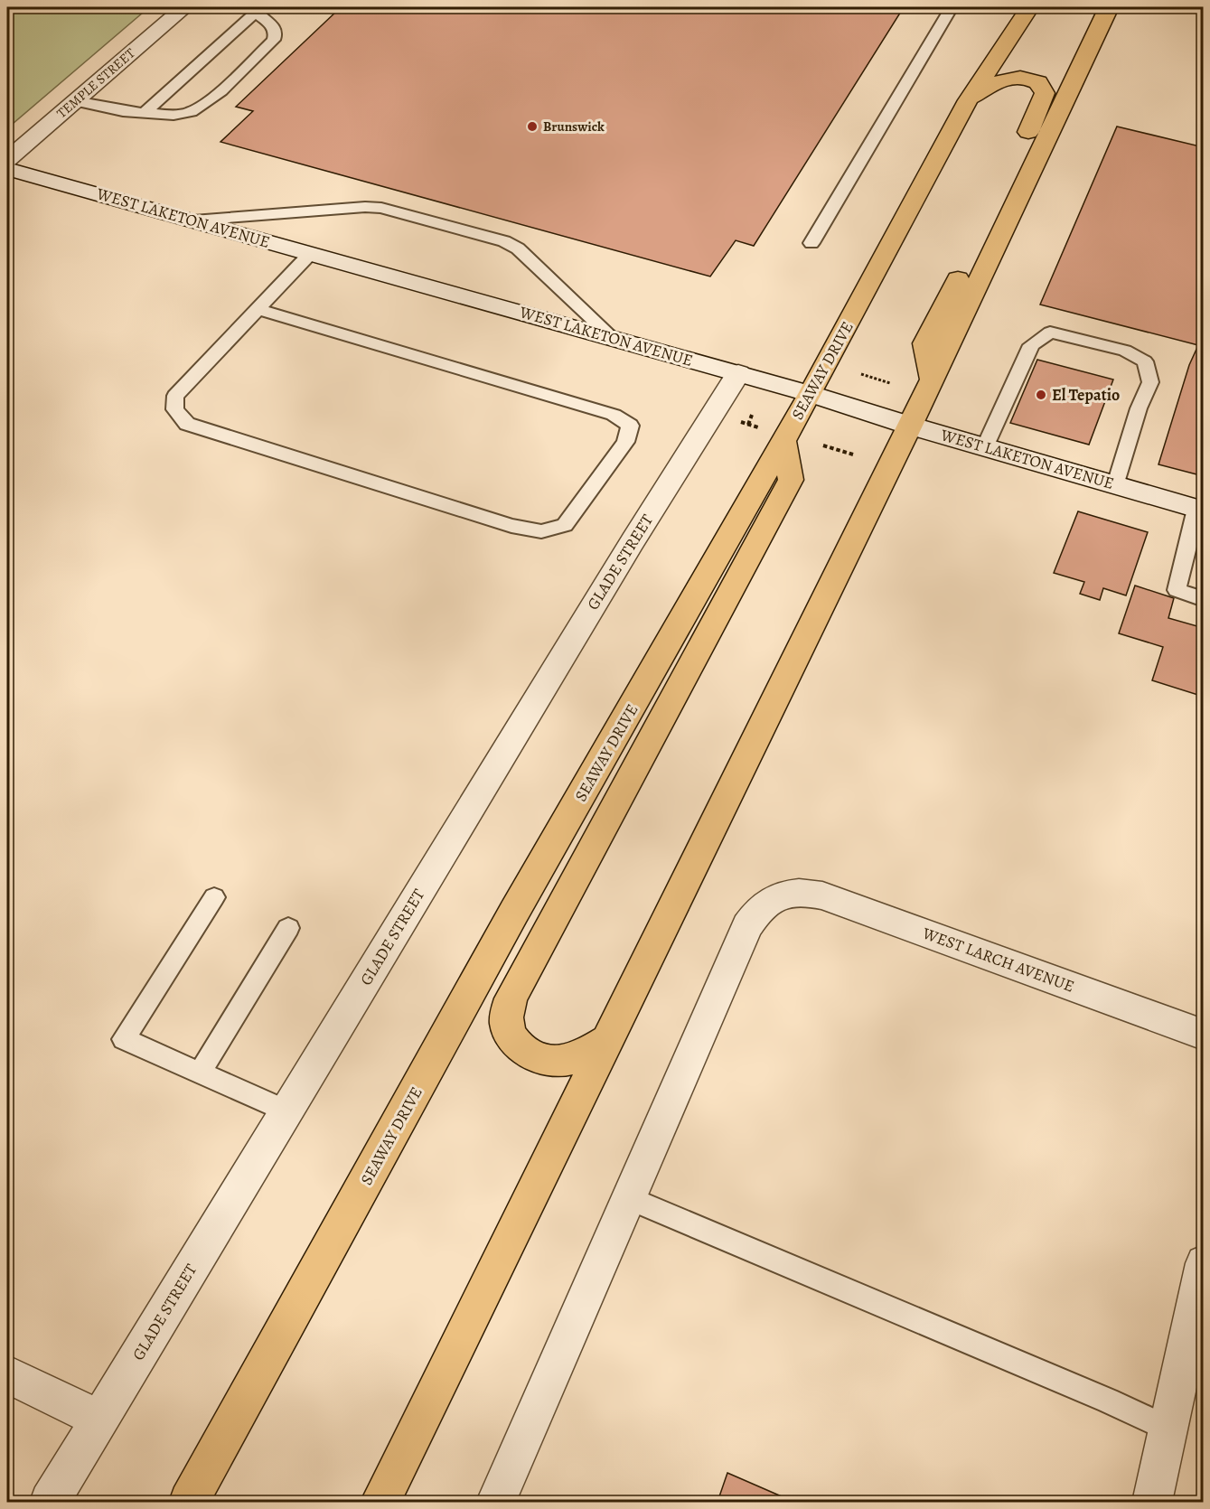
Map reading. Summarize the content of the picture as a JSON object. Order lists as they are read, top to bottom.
{
  "streets": {
    "highway": ["SEAWAY DRIVE"],
    "street": [
      "TEMPLE STREET",
      "WEST LAKETON AVENUE",
      "GLADE STREET",
      "WEST LARCH AVENUE"
    ]
  },
  "crossings": [
    ["WEST LAKETON AVENUE", "SEAWAY DRIVE"],
    ["WEST LAKETON AVENUE", "GLADE STREET"]
  ],
  "places": ["Brunswick", "El Tepatio"]
}
